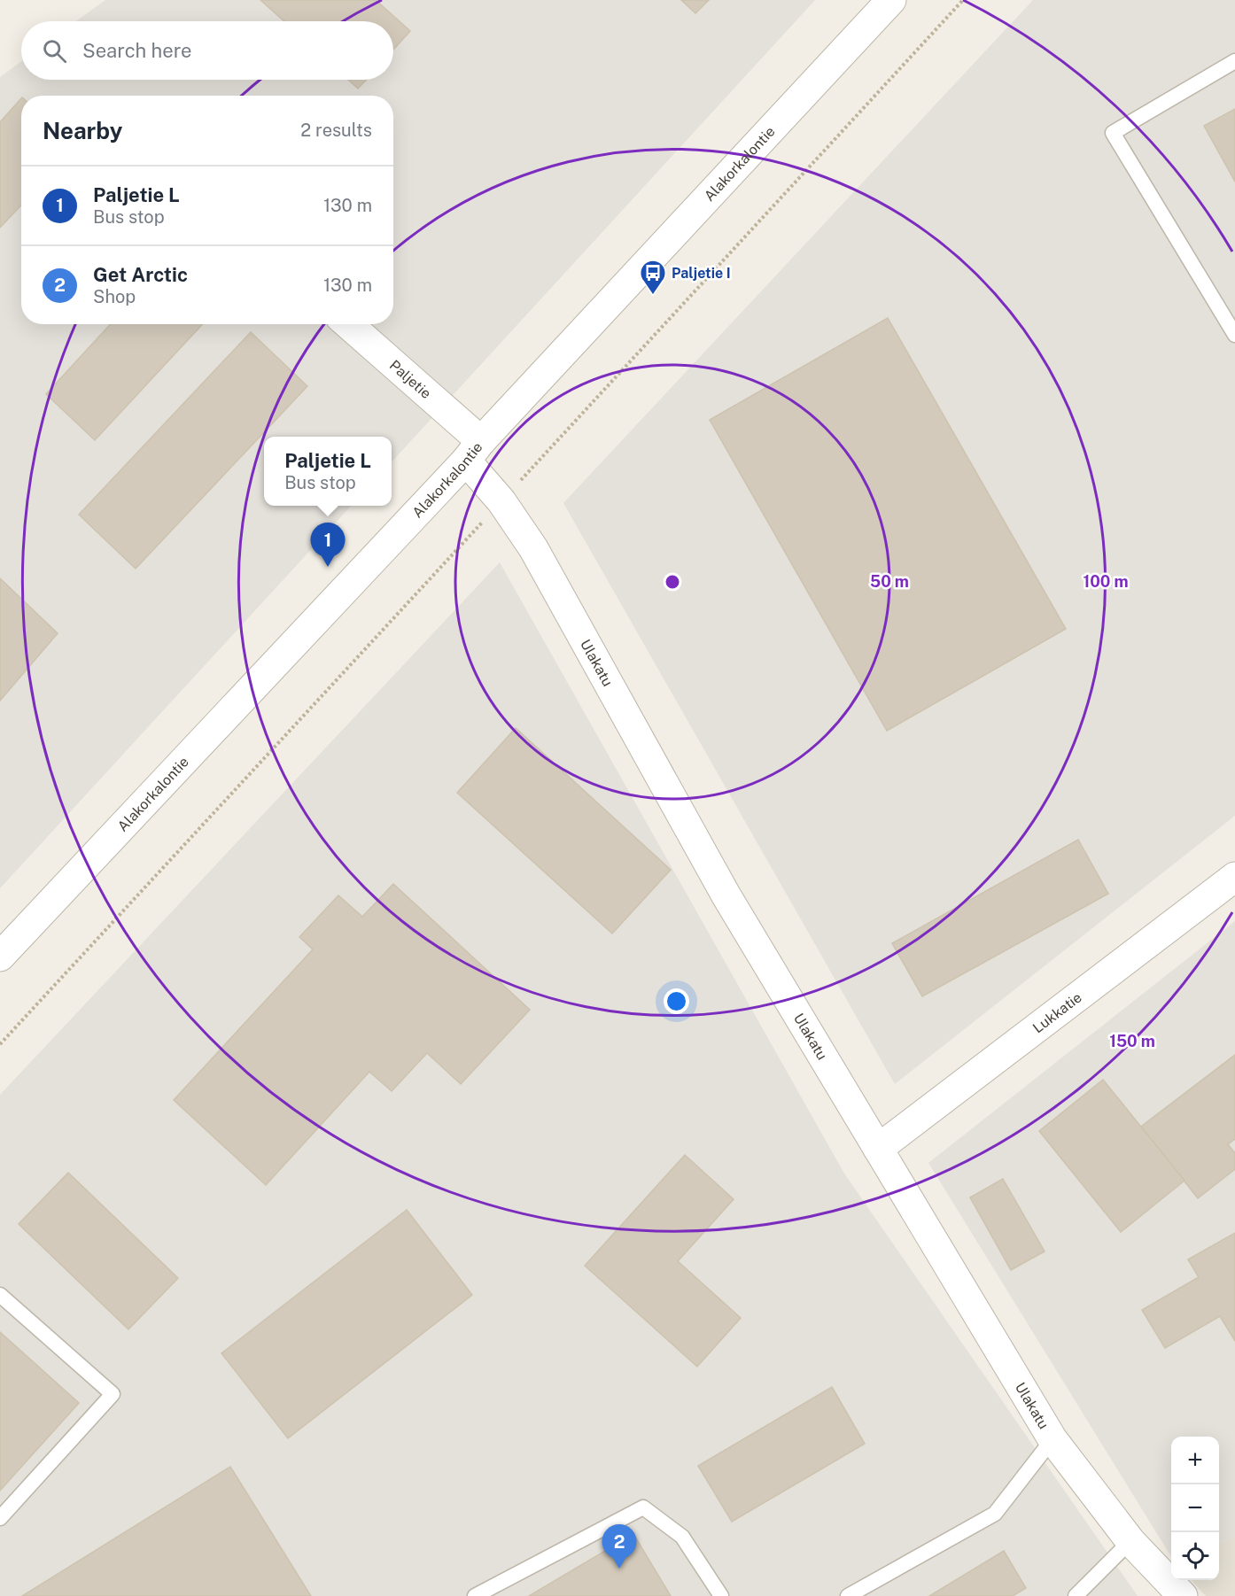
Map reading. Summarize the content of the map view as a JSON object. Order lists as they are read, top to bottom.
{
  "streets": {
    "street": [
      "Alakorkalontie",
      "Paljetie",
      "Ulakatu",
      "Lukkatie"
    ]
  },
  "crossings": [
    ["Alakorkalontie", "Paljetie"],
    ["Alakorkalontie", "Ulakatu"],
    ["Paljetie", "Ulakatu"],
    ["Ulakatu", "Lukkatie"]
  ],
  "places": {
    "bus stop": ["Paljetie I"]
  },
  "page": {
    "search": "Search here",
    "heading": ["Nearby", "2 results"],
    "list": [
      {
        "mark": "1",
        "name": "Paljetie L",
        "note": "Bus stop",
        "value": "130 m"
      },
      {
        "mark": "2",
        "name": "Get Arctic",
        "note": "Shop",
        "value": "130 m"
      }
    ],
    "popup": ["Paljetie L", "Bus stop"],
    "pins": ["1", "2"],
    "map_buttons": ["+", "−"]
  },
  "rings": ["50 m", "100 m", "150 m"]
}
